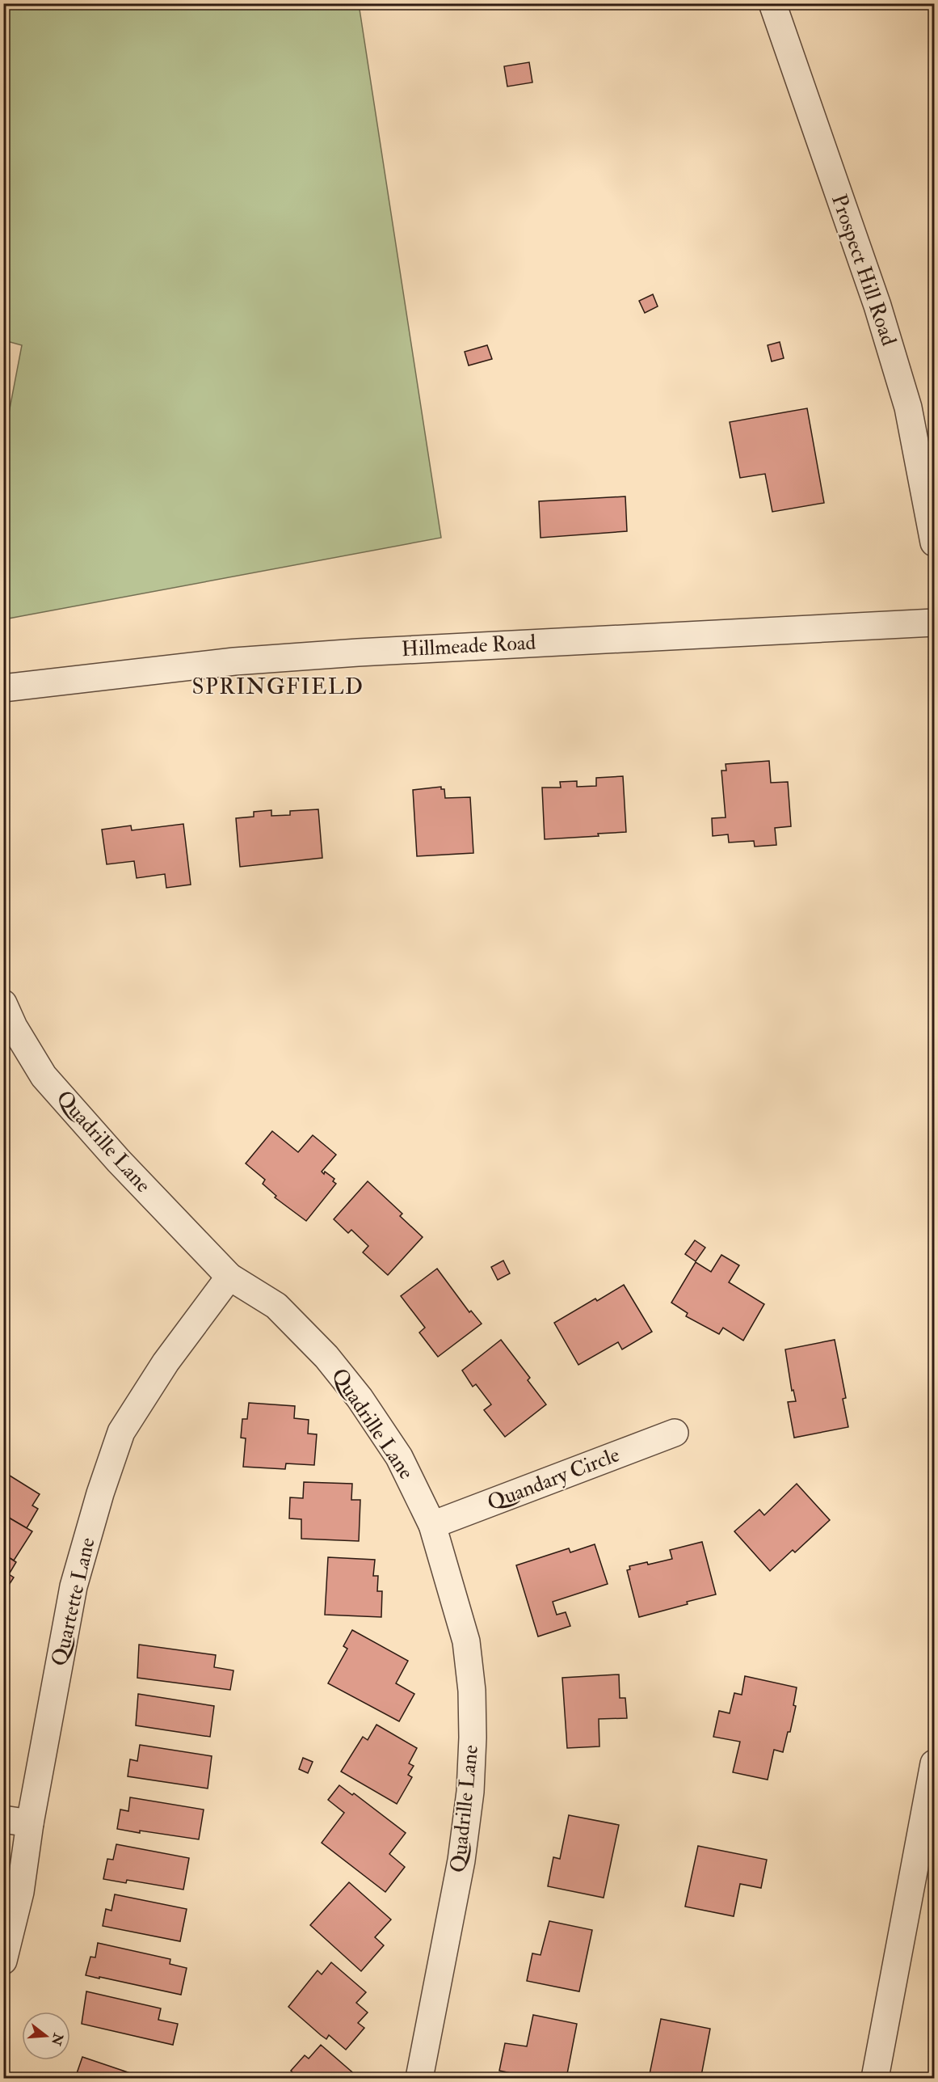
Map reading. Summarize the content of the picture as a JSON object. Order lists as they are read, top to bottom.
{
  "streets": {
    "street": [
      "Prospect Hill Road",
      "Hillmeade Road",
      "Quadrille Lane",
      "Quandary Circle",
      "Quartette Lane"
    ]
  },
  "crossings": [
    ["Quadrille Lane", "Quandary Circle"],
    ["Quadrille Lane", "Quartette Lane"]
  ],
  "districts": ["SPRINGFIELD"],
  "north": "right"
}
